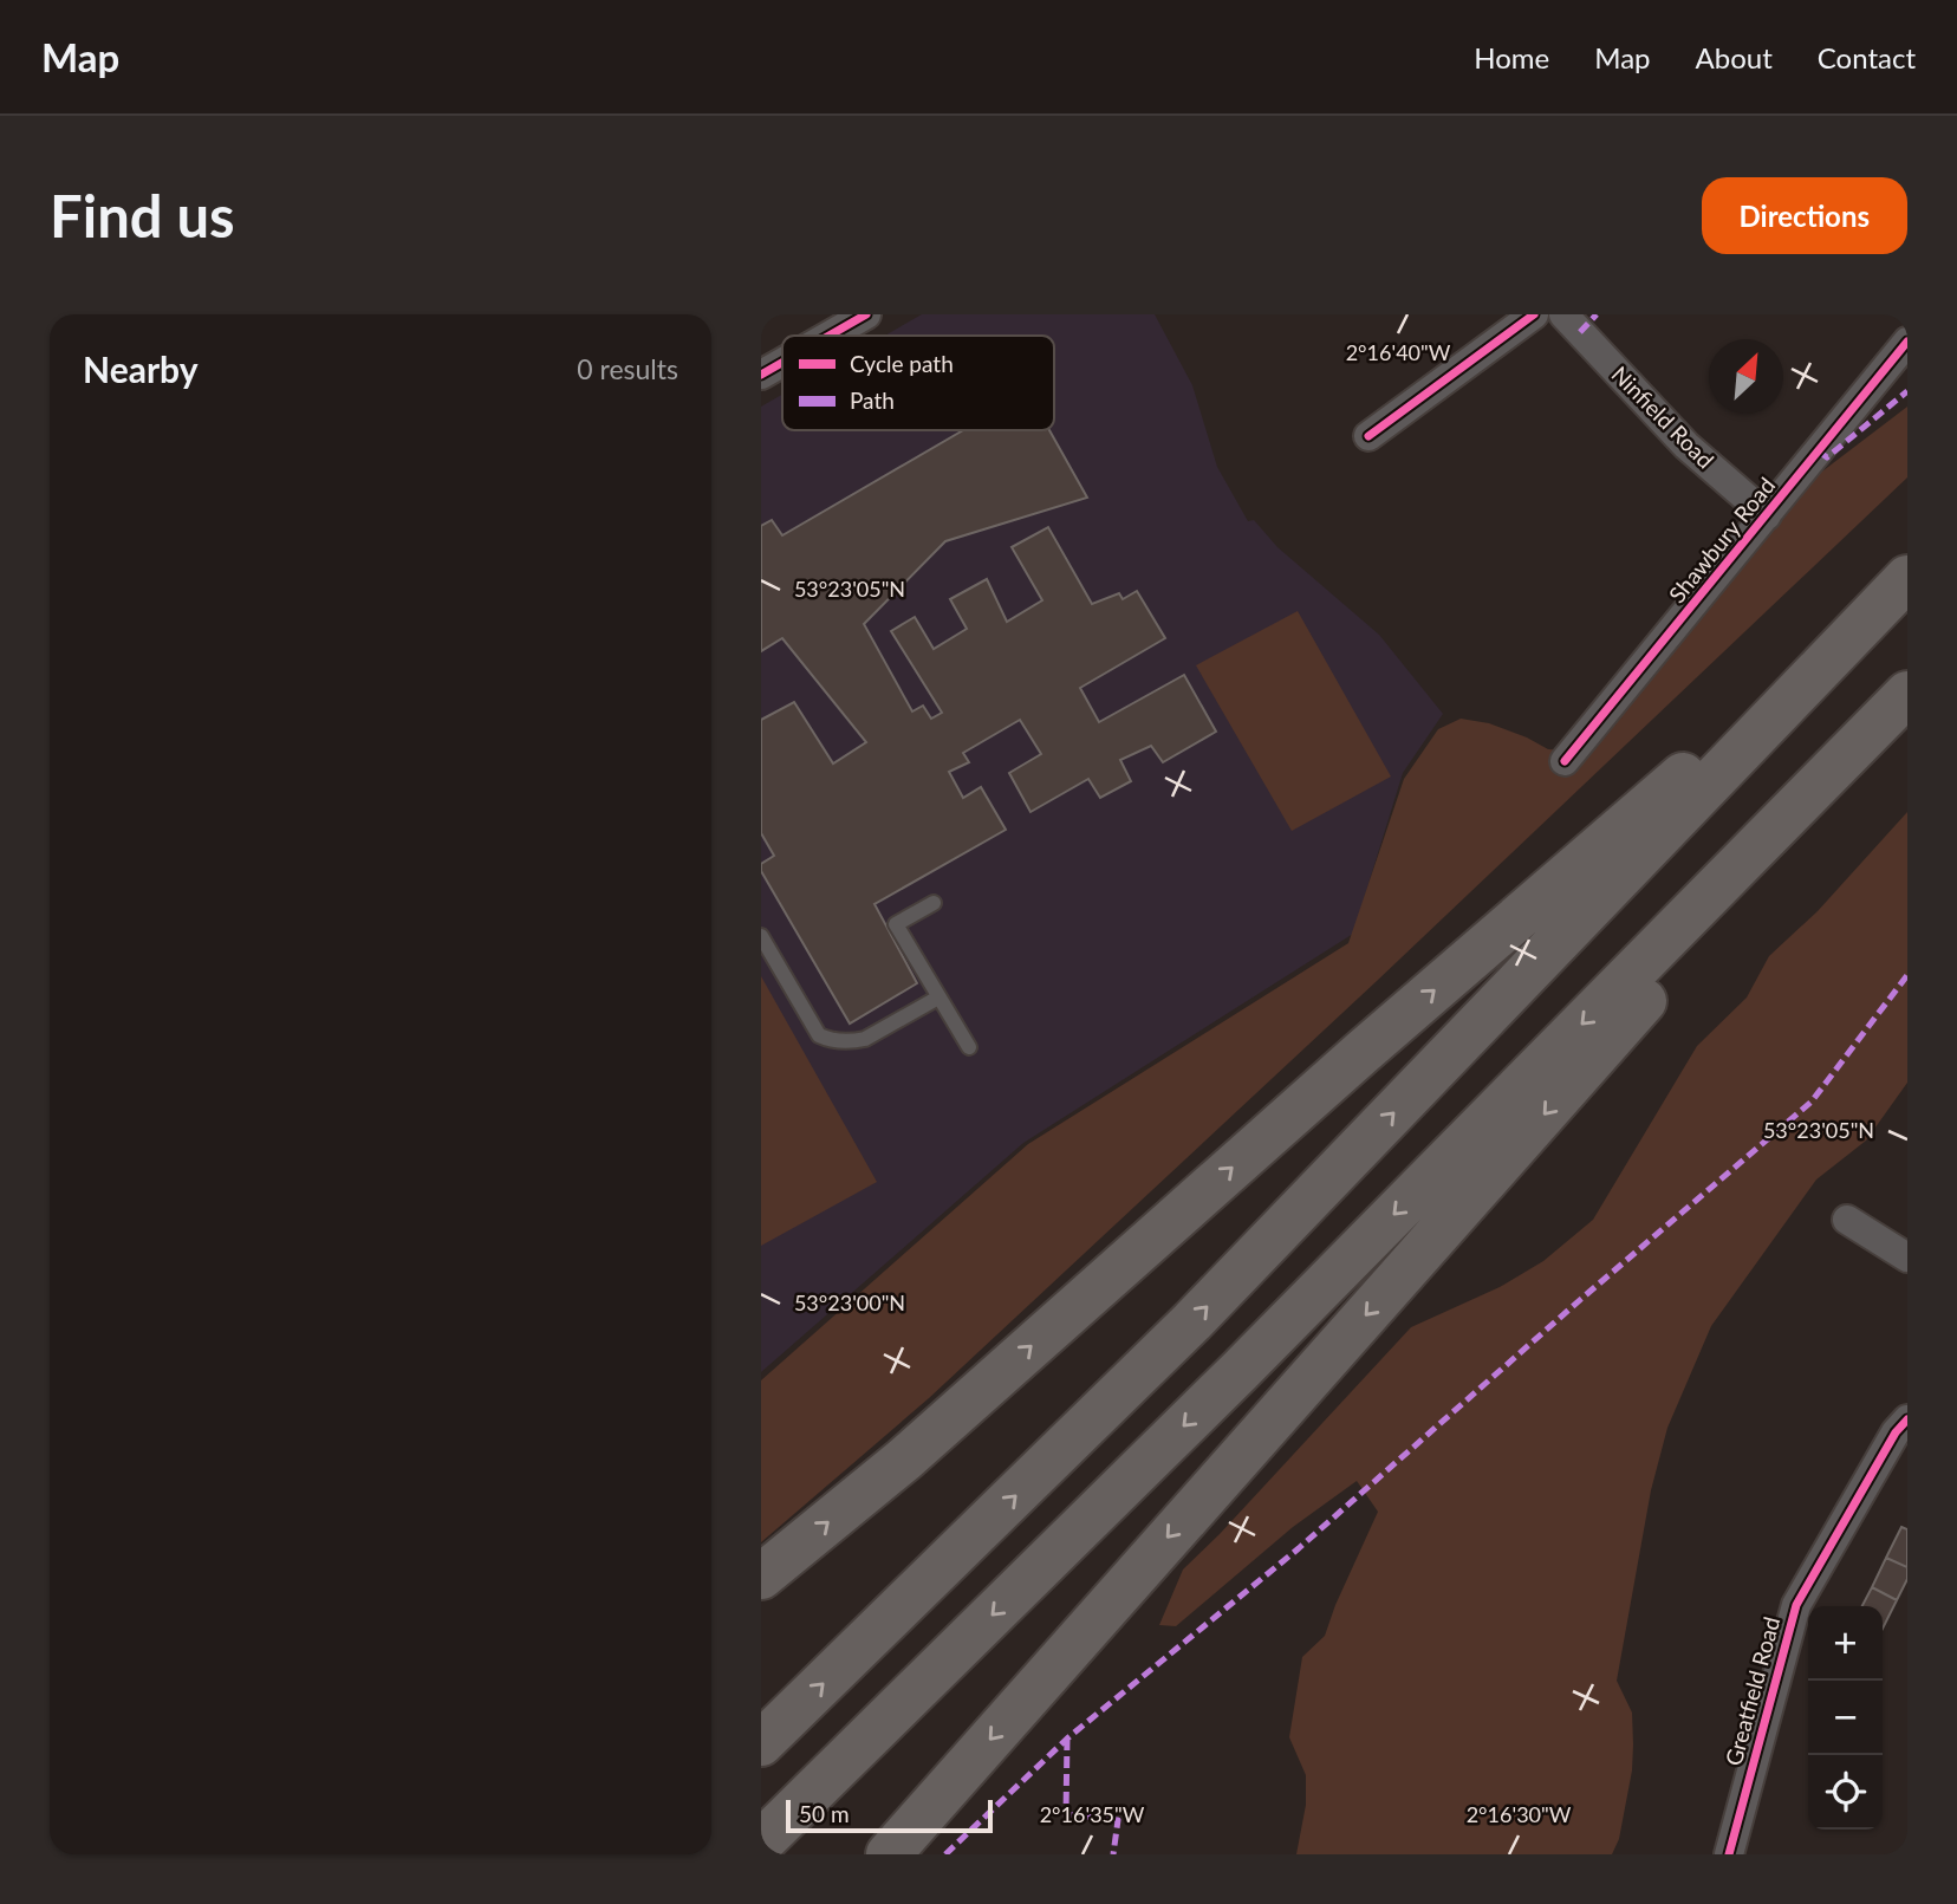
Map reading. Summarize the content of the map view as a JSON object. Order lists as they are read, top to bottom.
{
  "streets": {
    "street": ["Ninfield Road", "Shawbury Road", "Greatfield Road"]
  },
  "crossings": [
    ["Ninfield Road", "Shawbury Road"]
  ],
  "legend": ["Cycle path", "Path"],
  "scale_bar": "50 m",
  "north": "top right",
  "page": {
    "header": "Map",
    "nav": [
      "Home",
      "Map",
      "About",
      "Contact"
    ],
    "buttons": "Directions",
    "title": "Find us",
    "heading": ["Nearby", "0 results"],
    "map_buttons": ["+", "−"],
    "scale": "50 m"
  },
  "coordinates": [
    "2°16'40\"W",
    "53°23'05\"N",
    "53°23'00\"N",
    "2°16'35\"W",
    "2°16'30\"W"
  ]
}
